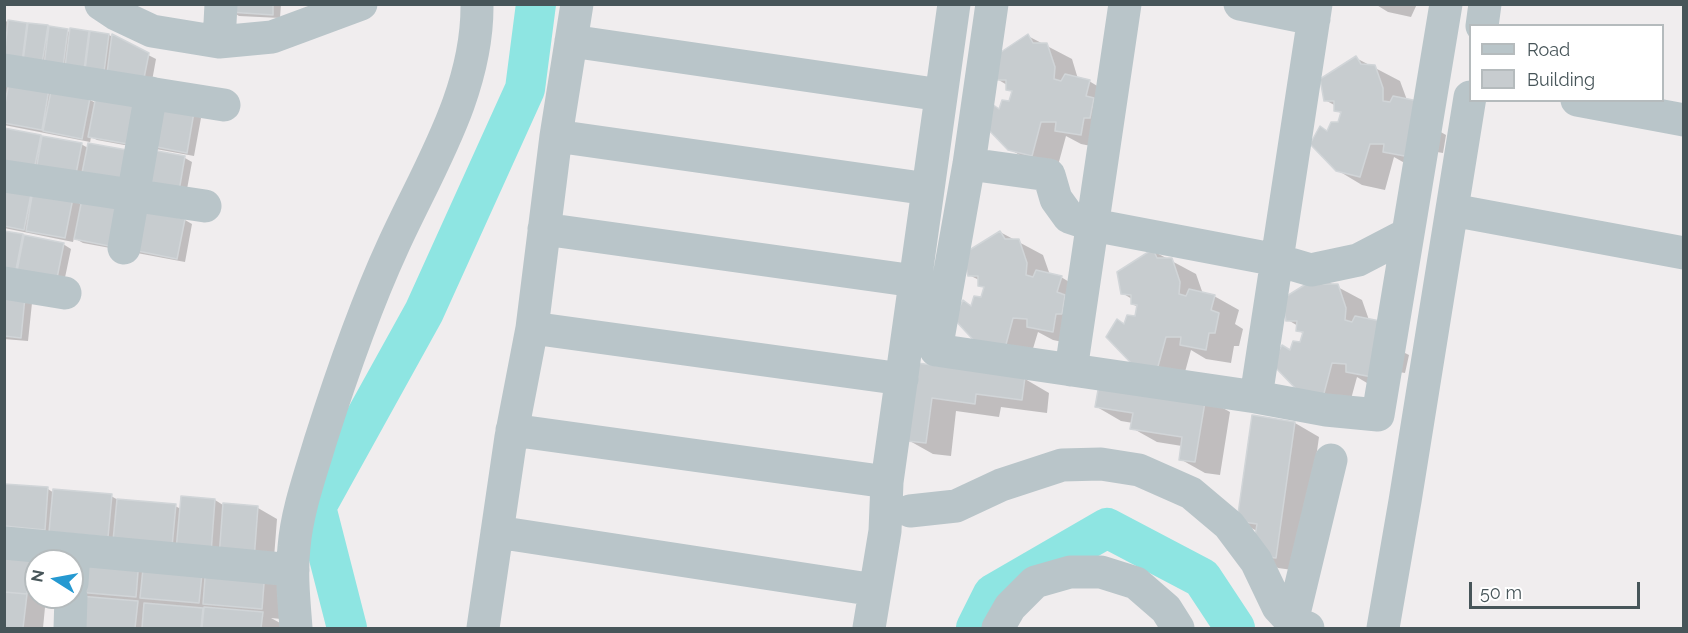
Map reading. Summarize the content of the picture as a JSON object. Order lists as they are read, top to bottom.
{
  "legend": ["Road", "Building"],
  "scale_bar": "50 m",
  "north": "left"
}
